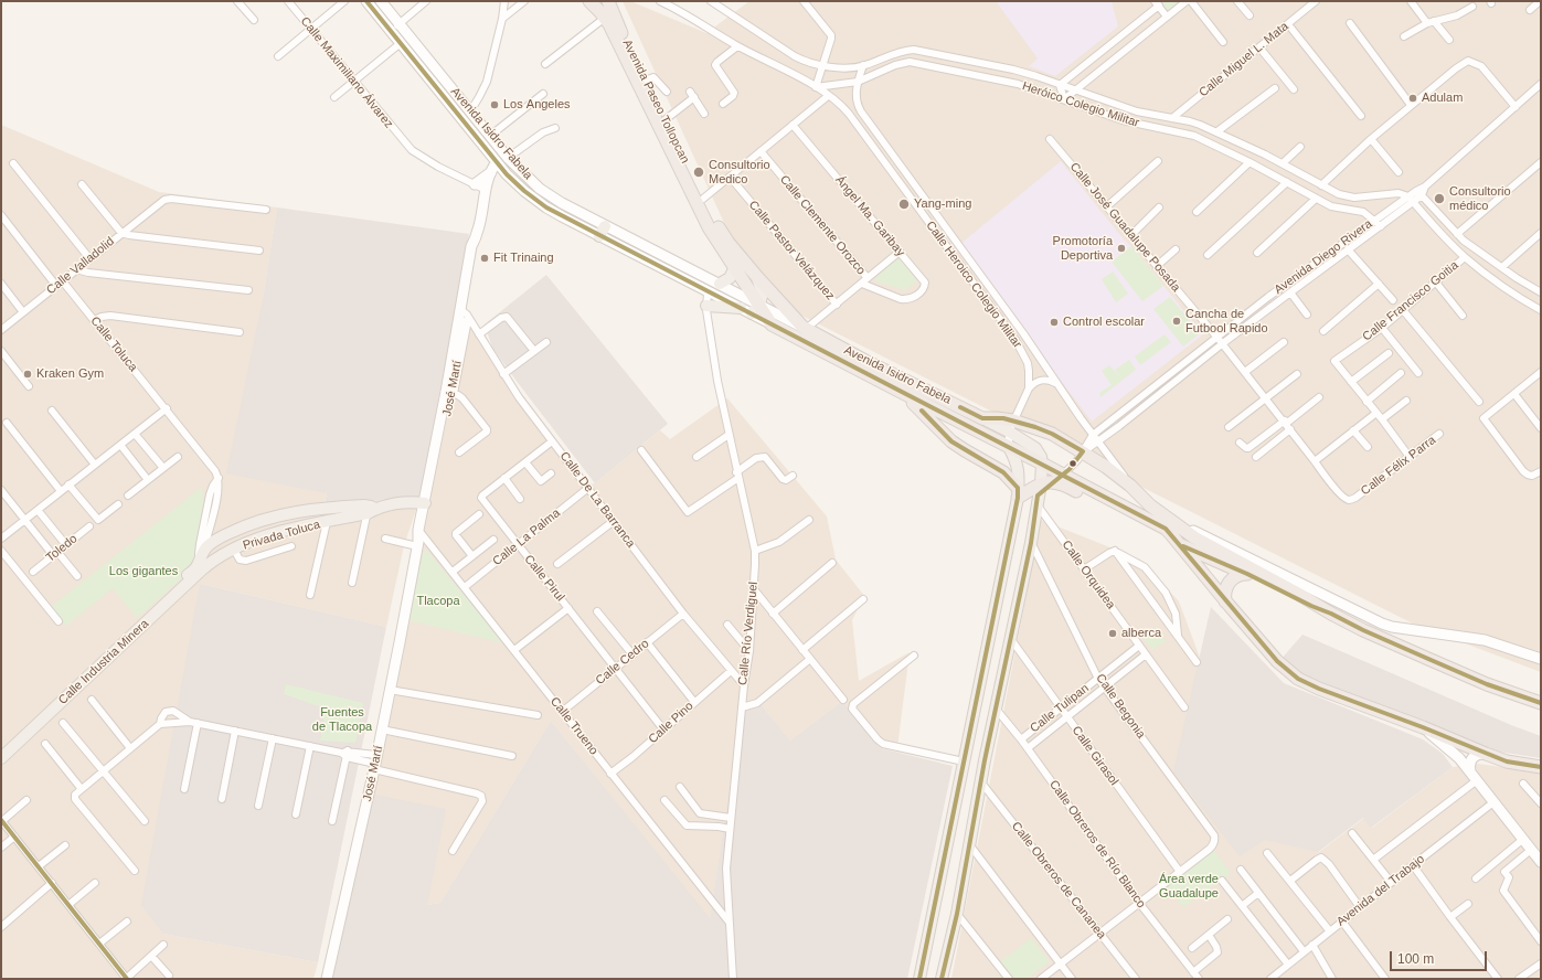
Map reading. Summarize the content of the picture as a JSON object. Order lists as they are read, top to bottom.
{
  "streets": {
    "highway": ["Avenida Paseo Tollopcan", "Avenida Isidro Fabela"],
    "main road": ["José Martí", "Privada Toluca", "Calle Industria Minera"],
    "street": [
      "Calle Miguel L. Mata",
      "Calle Maximiliano Álvarez",
      "Heróico Colegio Militar",
      "Ángel Ma. Garibay",
      "Calle Clemente Orozco",
      "Calle José Guadalupe Posada",
      "Calle Pastor Velázquez",
      "Avenida Diego Rivera",
      "Calle Valladolid",
      "Calle Heroico Colegio Militar",
      "Calle Francisco Goitia",
      "Calle Toluca",
      "Calle Félix Parra",
      "Calle De La Barranca",
      "Calle La Palma",
      "Toledo",
      "Calle Orquidea",
      "Calle Pirul",
      "Calle Río Verdiguel",
      "Calle Cedro",
      "Calle Begonia",
      "Calle Tulipan",
      "Calle Pino",
      "Calle Trueno",
      "Calle Girasol",
      "Calle Obreros de Río Blanco",
      "Calle Obreros de Cananea",
      "Avenida del Trabajo"
    ]
  },
  "crossings": [
    ["Calle Miguel L. Mata", "Heróico Colegio Militar"],
    ["Calle Maximiliano Álvarez", "José Martí"],
    ["Avenida Paseo Tollopcan", "Avenida Isidro Fabela"],
    ["Heróico Colegio Militar", "Avenida Diego Rivera"],
    ["Heróico Colegio Militar", "Calle Heroico Colegio Militar"],
    ["Avenida Isidro Fabela", "Avenida Diego Rivera"],
    ["Avenida Isidro Fabela", "Calle Heroico Colegio Militar"],
    ["Avenida Isidro Fabela", "José Martí"],
    ["Avenida Isidro Fabela", "Calle Río Verdiguel"],
    ["Calle José Guadalupe Posada", "Avenida Diego Rivera"],
    ["Calle José Guadalupe Posada", "Calle Félix Parra"],
    ["Avenida Diego Rivera", "Calle Heroico Colegio Militar"],
    ["Calle Valladolid", "Calle Toluca"],
    ["José Martí", "Calle De La Barranca"],
    ["José Martí", "Privada Toluca"],
    ["José Martí", "Calle Trueno"],
    ["Calle De La Barranca", "Calle La Palma"],
    ["Calle De La Barranca", "Calle Pirul"],
    ["Calle De La Barranca", "Calle Río Verdiguel"],
    ["Calle De La Barranca", "Calle Cedro"],
    ["Calle De La Barranca", "Calle Pino"],
    ["Privada Toluca", "Calle Industria Minera"],
    ["Calle La Palma", "Calle Pirul"],
    ["Calle La Palma", "Calle Trueno"],
    ["Calle Orquidea", "Calle Tulipan"],
    ["Calle Pirul", "Calle Cedro"],
    ["Calle Pirul", "Calle Pino"],
    ["Calle Río Verdiguel", "Calle Trueno"],
    ["Calle Cedro", "Calle Trueno"],
    ["Calle Begonia", "Calle Tulipan"],
    ["Calle Begonia", "Calle Girasol"],
    ["Calle Tulipan", "Calle Girasol"],
    ["Calle Tulipan", "Calle Obreros de Río Blanco"],
    ["Calle Pino", "Calle Trueno"]
  ],
  "parks": [
    "Los gigantes",
    "Tlacopa",
    "Fuentes de Tlacopa",
    "Área verde Guadalupe"
  ],
  "places": [
    "Adulam",
    "Los Angeles",
    "Consultorio Medico",
    "Consultorio médico",
    "Yang-ming",
    "Promotoría Deportiva",
    "Fit Trinaing",
    "Cancha de Futbool Rapido",
    "Control escolar",
    "Kraken Gym",
    "alberca"
  ],
  "scale_bar": "100 m"
}
